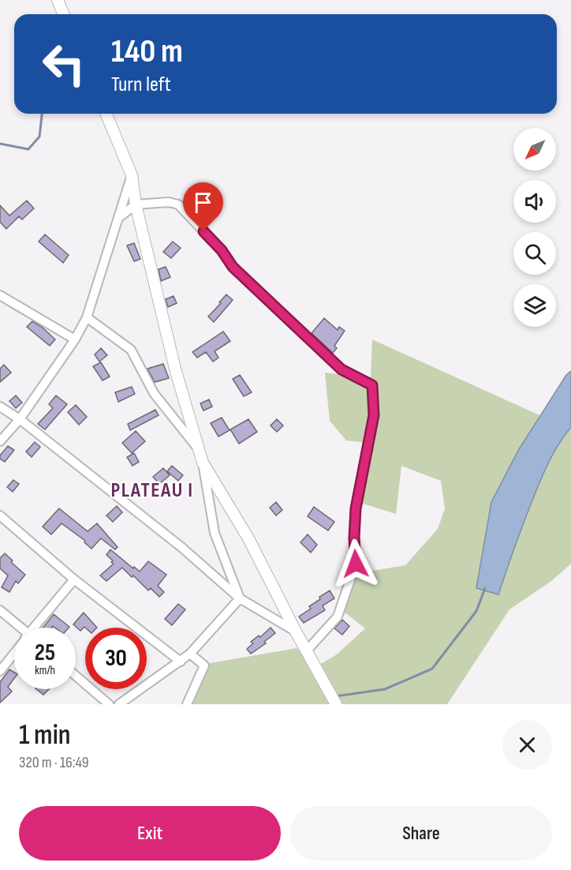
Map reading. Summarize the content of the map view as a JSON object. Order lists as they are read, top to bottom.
{
  "districts": ["PLATEAU I"],
  "north": "bottom left",
  "page": {
    "turn": ["140 m", "Turn left"],
    "speed": "25 km/h",
    "limit": "30",
    "heading": ["1 min", "320 m · 16:49"],
    "buttons": ["Exit", "Share"]
  }
}
